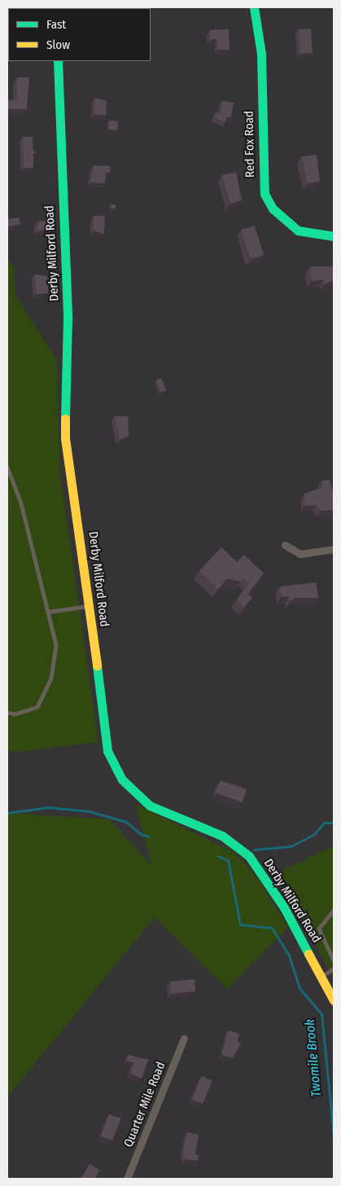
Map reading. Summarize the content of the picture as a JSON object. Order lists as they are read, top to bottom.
{
  "streets": {
    "main road": ["Red Fox Road", "Derby Milford Road"],
    "street": ["Quarter Mile Road"]
  },
  "water": ["Twomile Brook"],
  "legend": ["Fast", "Slow"]
}
